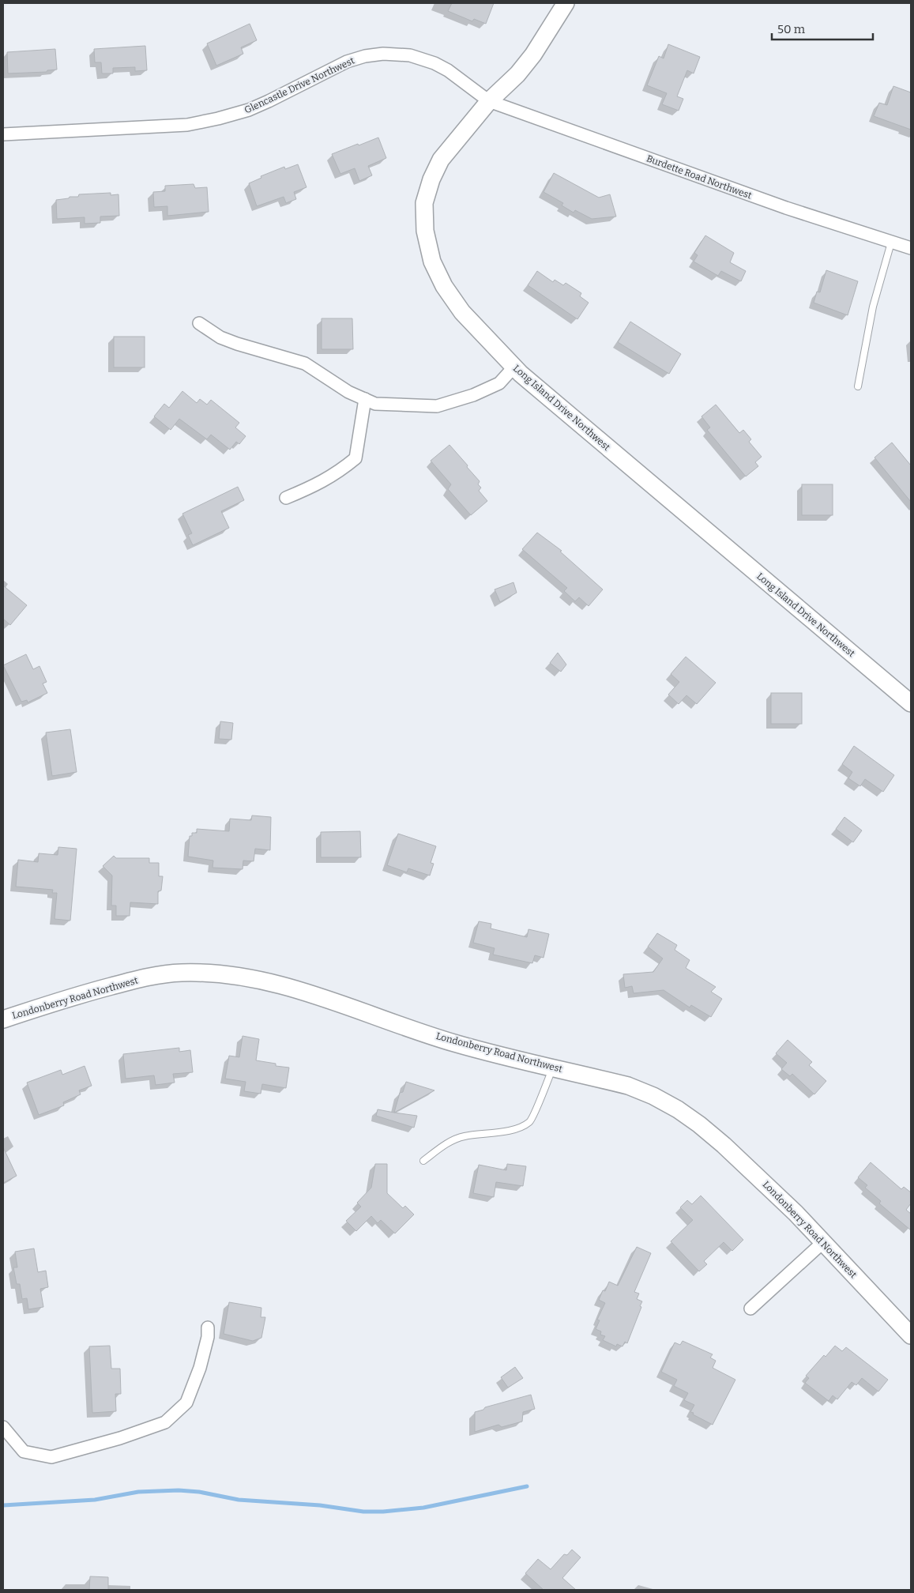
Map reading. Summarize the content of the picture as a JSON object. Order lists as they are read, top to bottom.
{
  "streets": {
    "street": [
      "Glencastle Drive Northwest",
      "Burdette Road Northwest",
      "Long Island Drive Northwest",
      "Londonberry Road Northwest"
    ]
  },
  "crossings": [
    ["Glencastle Drive Northwest", "Burdette Road Northwest"],
    ["Glencastle Drive Northwest", "Long Island Drive Northwest"],
    ["Burdette Road Northwest", "Long Island Drive Northwest"]
  ],
  "scale_bar": "50 m"
}
